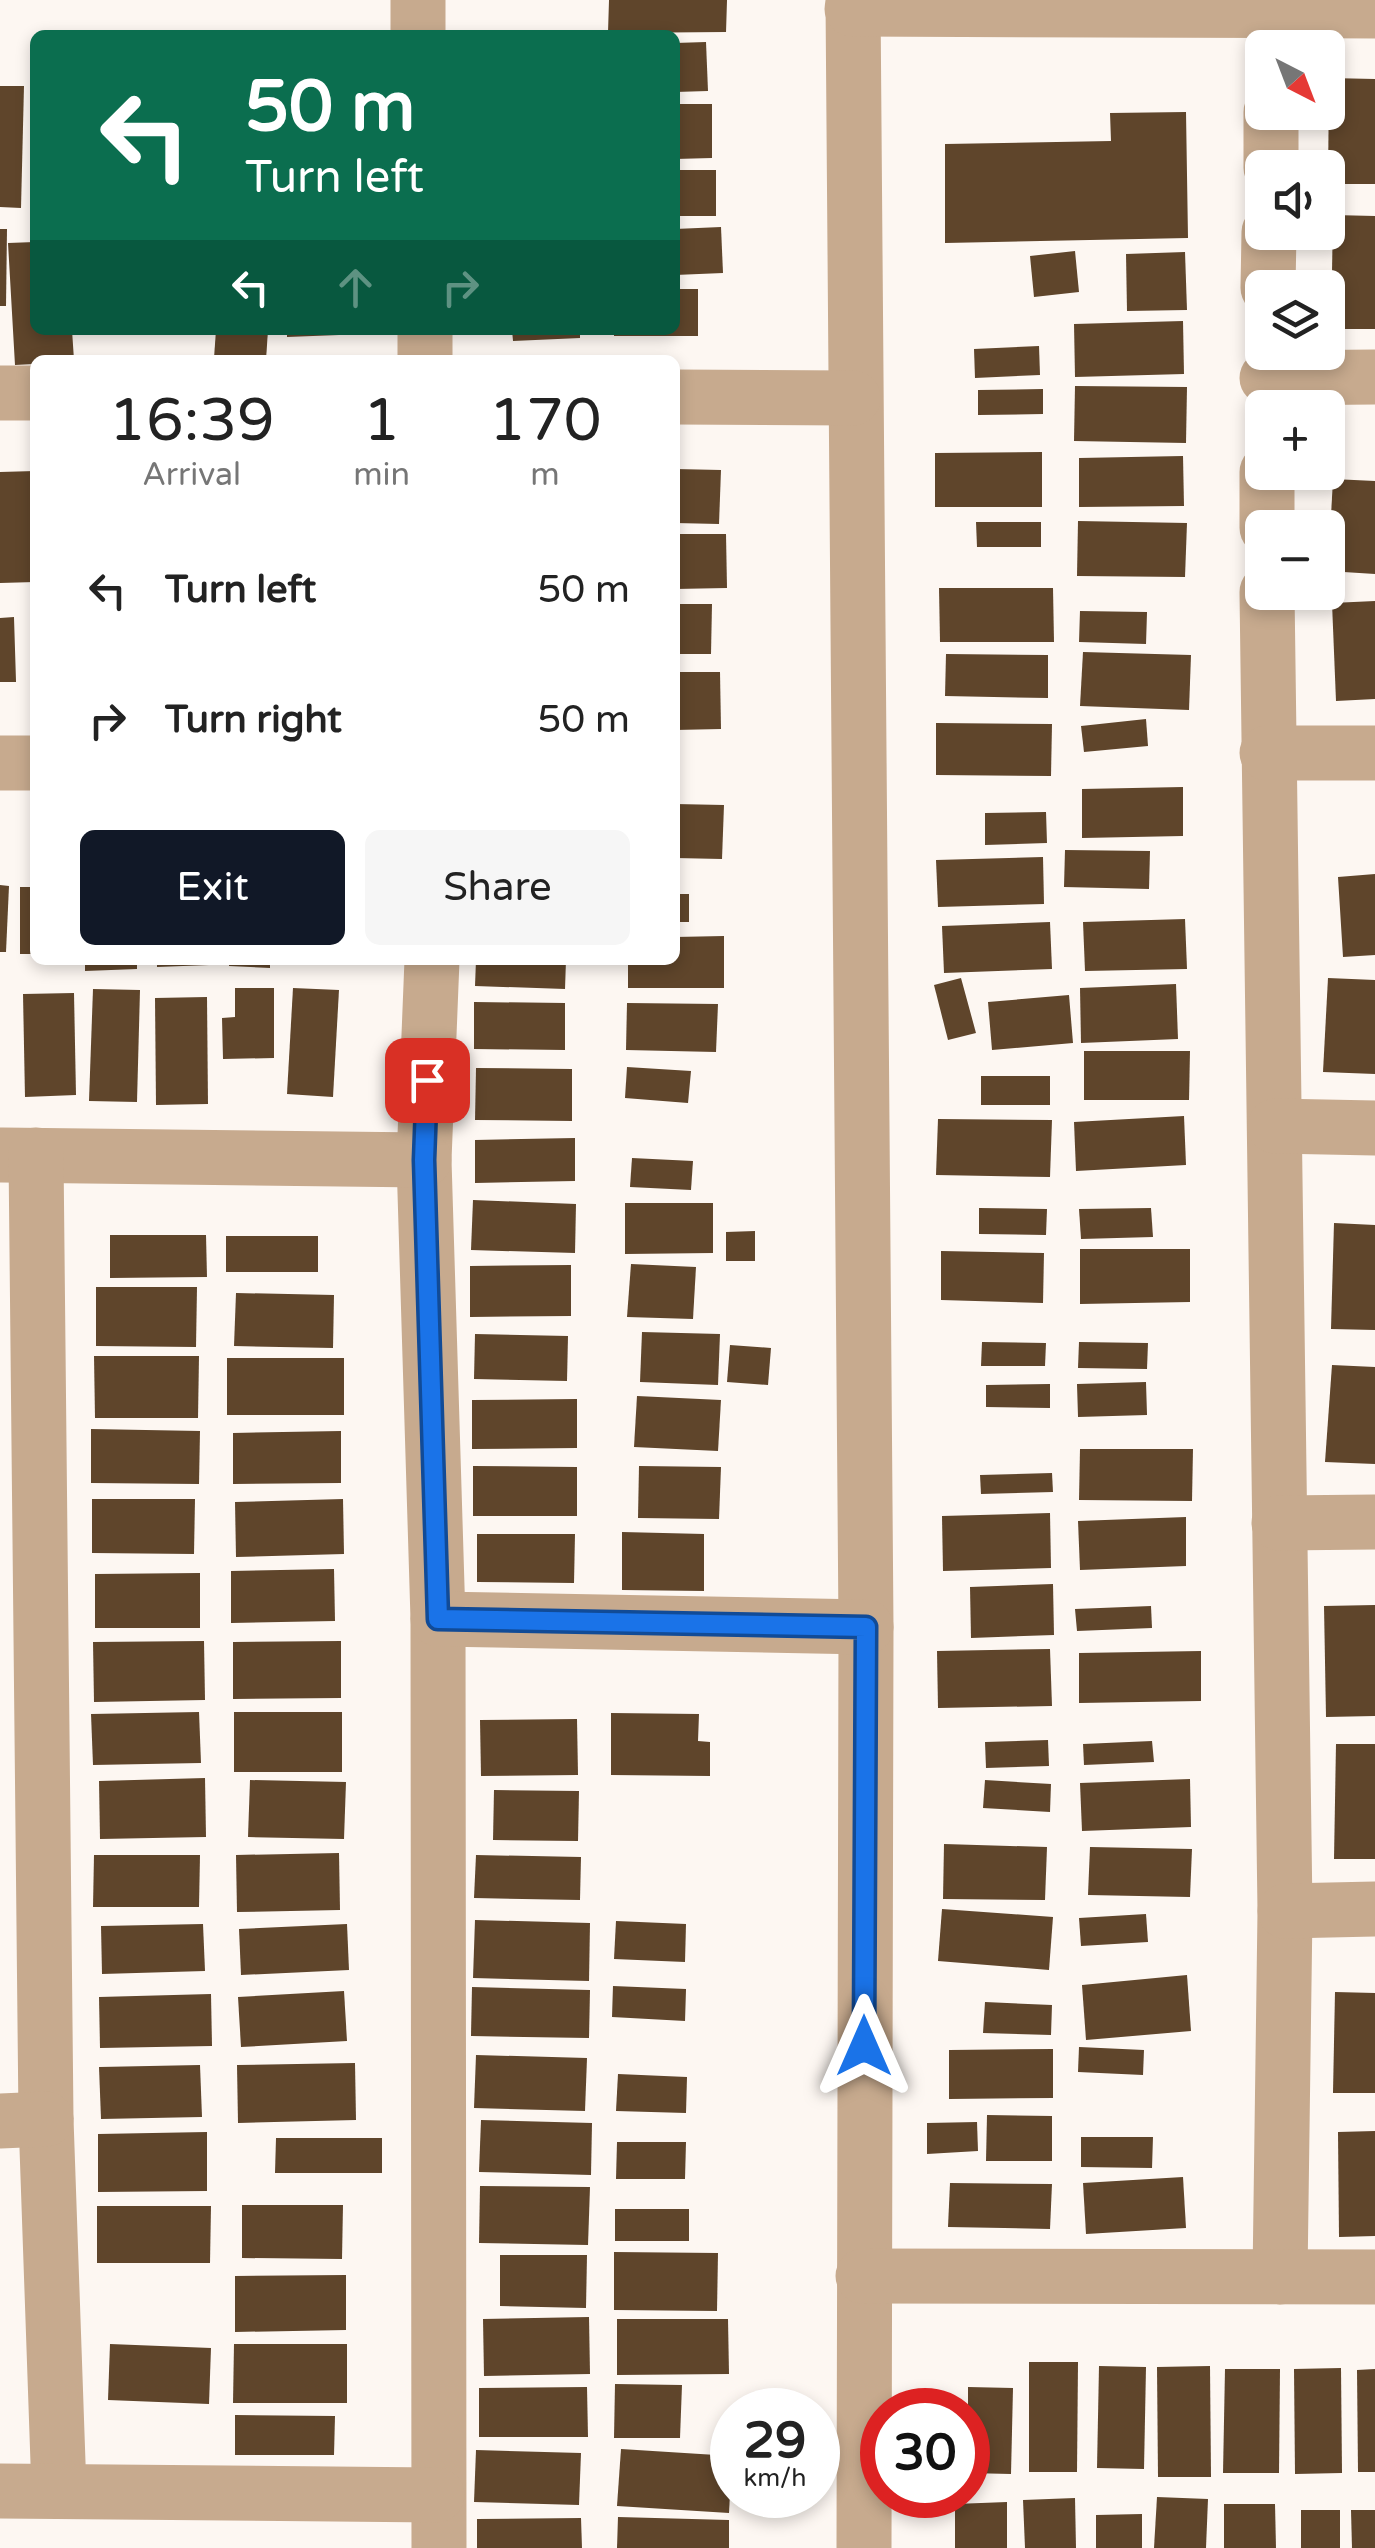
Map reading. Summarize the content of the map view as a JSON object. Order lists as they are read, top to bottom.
{
  "north": "bottom right",
  "page": {
    "map_buttons": ["+", "−"],
    "turn": ["50 m", "Turn left"],
    "eta": [
      "16:39",
      "Arrival",
      "1",
      "min",
      "170",
      "m"
    ],
    "list": [
      {
        "name": "Turn left",
        "value": "50 m"
      },
      {
        "name": "Turn right",
        "value": "50 m"
      }
    ],
    "buttons": ["Exit", "Share"],
    "speed": "29 km/h",
    "limit": "30"
  }
}
